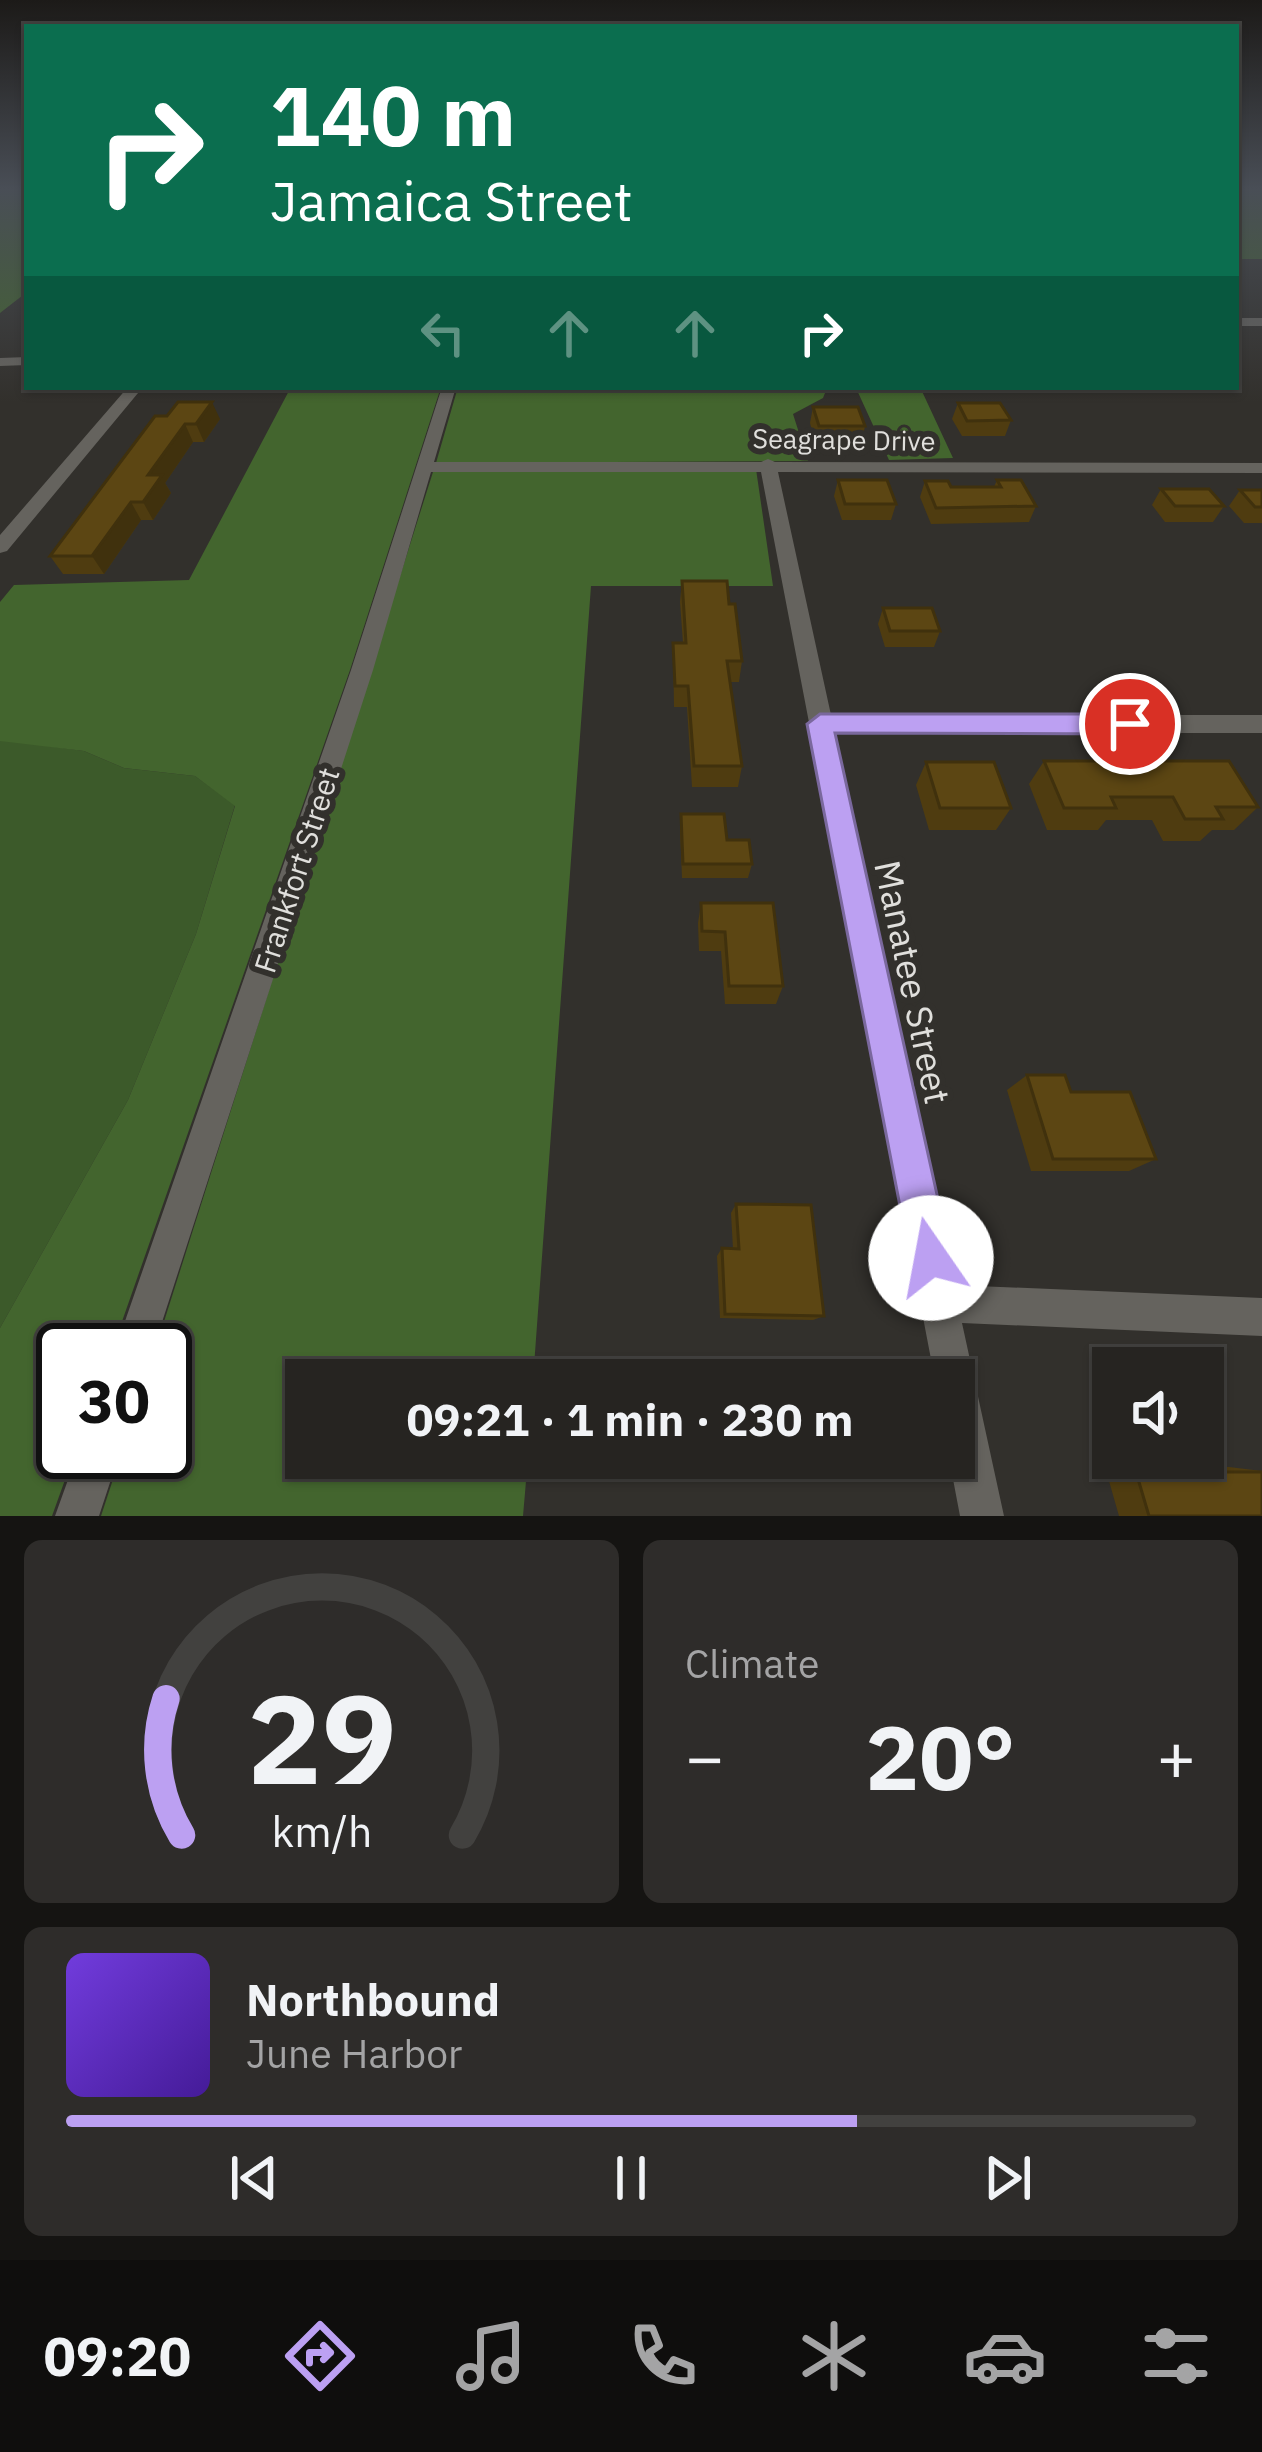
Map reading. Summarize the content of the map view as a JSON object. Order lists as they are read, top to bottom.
{
  "streets": {
    "street": ["Seagrape Drive", "Frankfort Street", "Manatee Street"]
  },
  "crossings": [
    ["Seagrape Drive", "Frankfort Street"],
    ["Seagrape Drive", "Manatee Street"]
  ],
  "page": {
    "turn": ["140 m", "Jamaica Street"],
    "limit": "30",
    "trip": "09:21 · 1 min · 230 m",
    "tile": "Climate",
    "heat": ["−", "20°", "+"],
    "song": ["Northbound", "June Harbor"],
    "tabs": "09:20",
    "gauge": ["29", "km/h"]
  }
}
